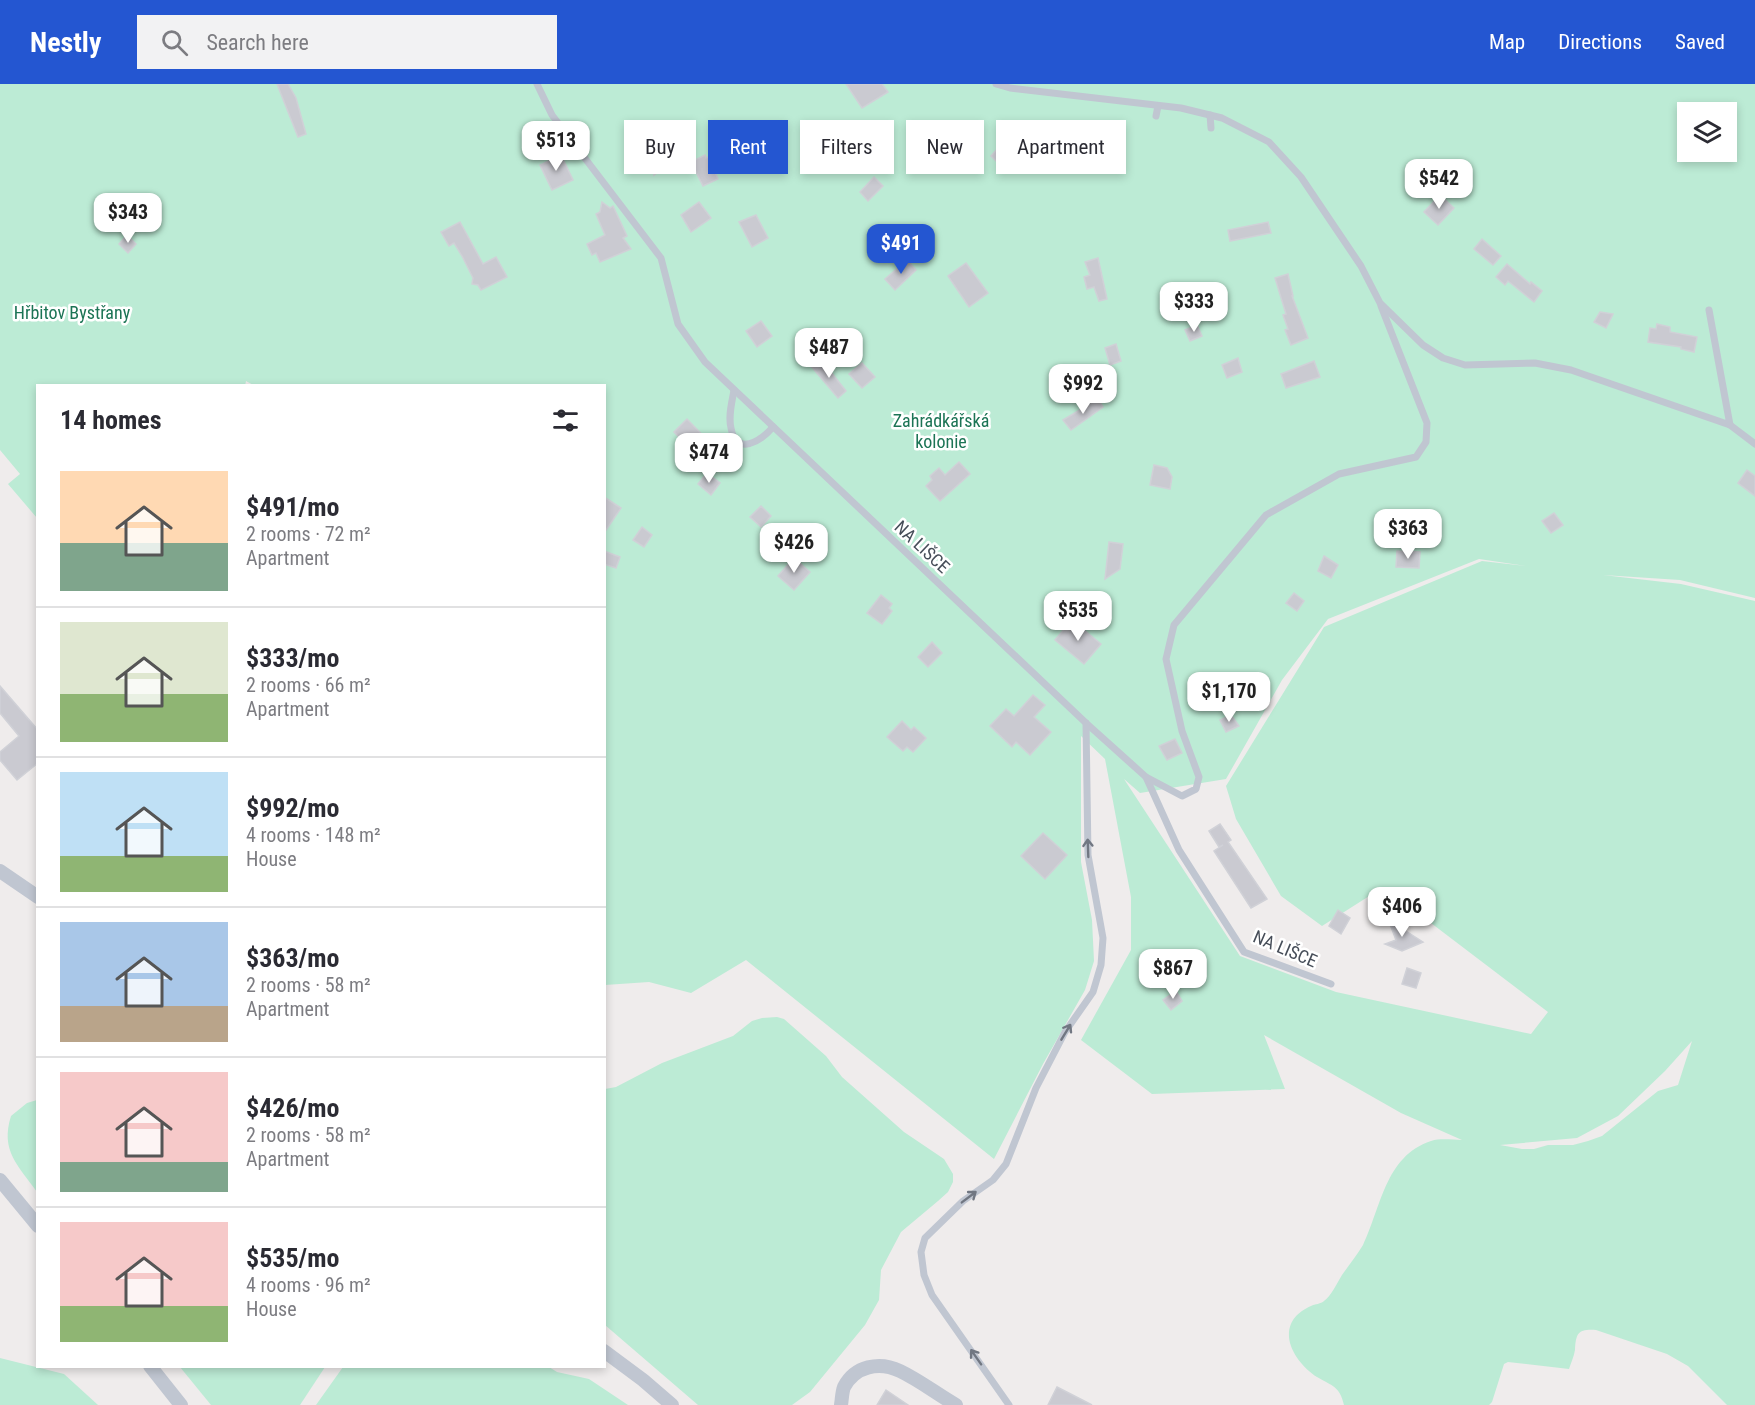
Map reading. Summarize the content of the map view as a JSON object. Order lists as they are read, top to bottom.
{
  "streets": {
    "lane": ["NA LIŠCE"]
  },
  "parks": ["Hřbitov Bystřany", "Zahrádkářská kolonie"],
  "page": {
    "header": "Nestly",
    "search": "Search here",
    "nav": ["Map", "Directions", "Saved"],
    "chip": [
      "Buy",
      "Rent",
      "Filters",
      "New",
      "Apartment"
    ],
    "price": [
      "$513",
      "$542",
      "$343",
      "$491",
      "$333",
      "$487",
      "$992",
      "$474",
      "$363",
      "$426",
      "$535",
      "$1,170",
      "$406",
      "$867"
    ],
    "heading": "14 homes",
    "list": [
      {
        "name": "$491/mo",
        "note": "2 rooms · 72 m² · Apartment"
      },
      {
        "name": "$333/mo",
        "note": "2 rooms · 66 m² · Apartment"
      },
      {
        "name": "$992/mo",
        "note": "4 rooms · 148 m² · House"
      },
      {
        "name": "$363/mo",
        "note": "2 rooms · 58 m² · Apartment"
      },
      {
        "name": "$426/mo",
        "note": "2 rooms · 58 m² · Apartment"
      },
      {
        "name": "$535/mo",
        "note": "4 rooms · 96 m² · House"
      }
    ]
  }
}
